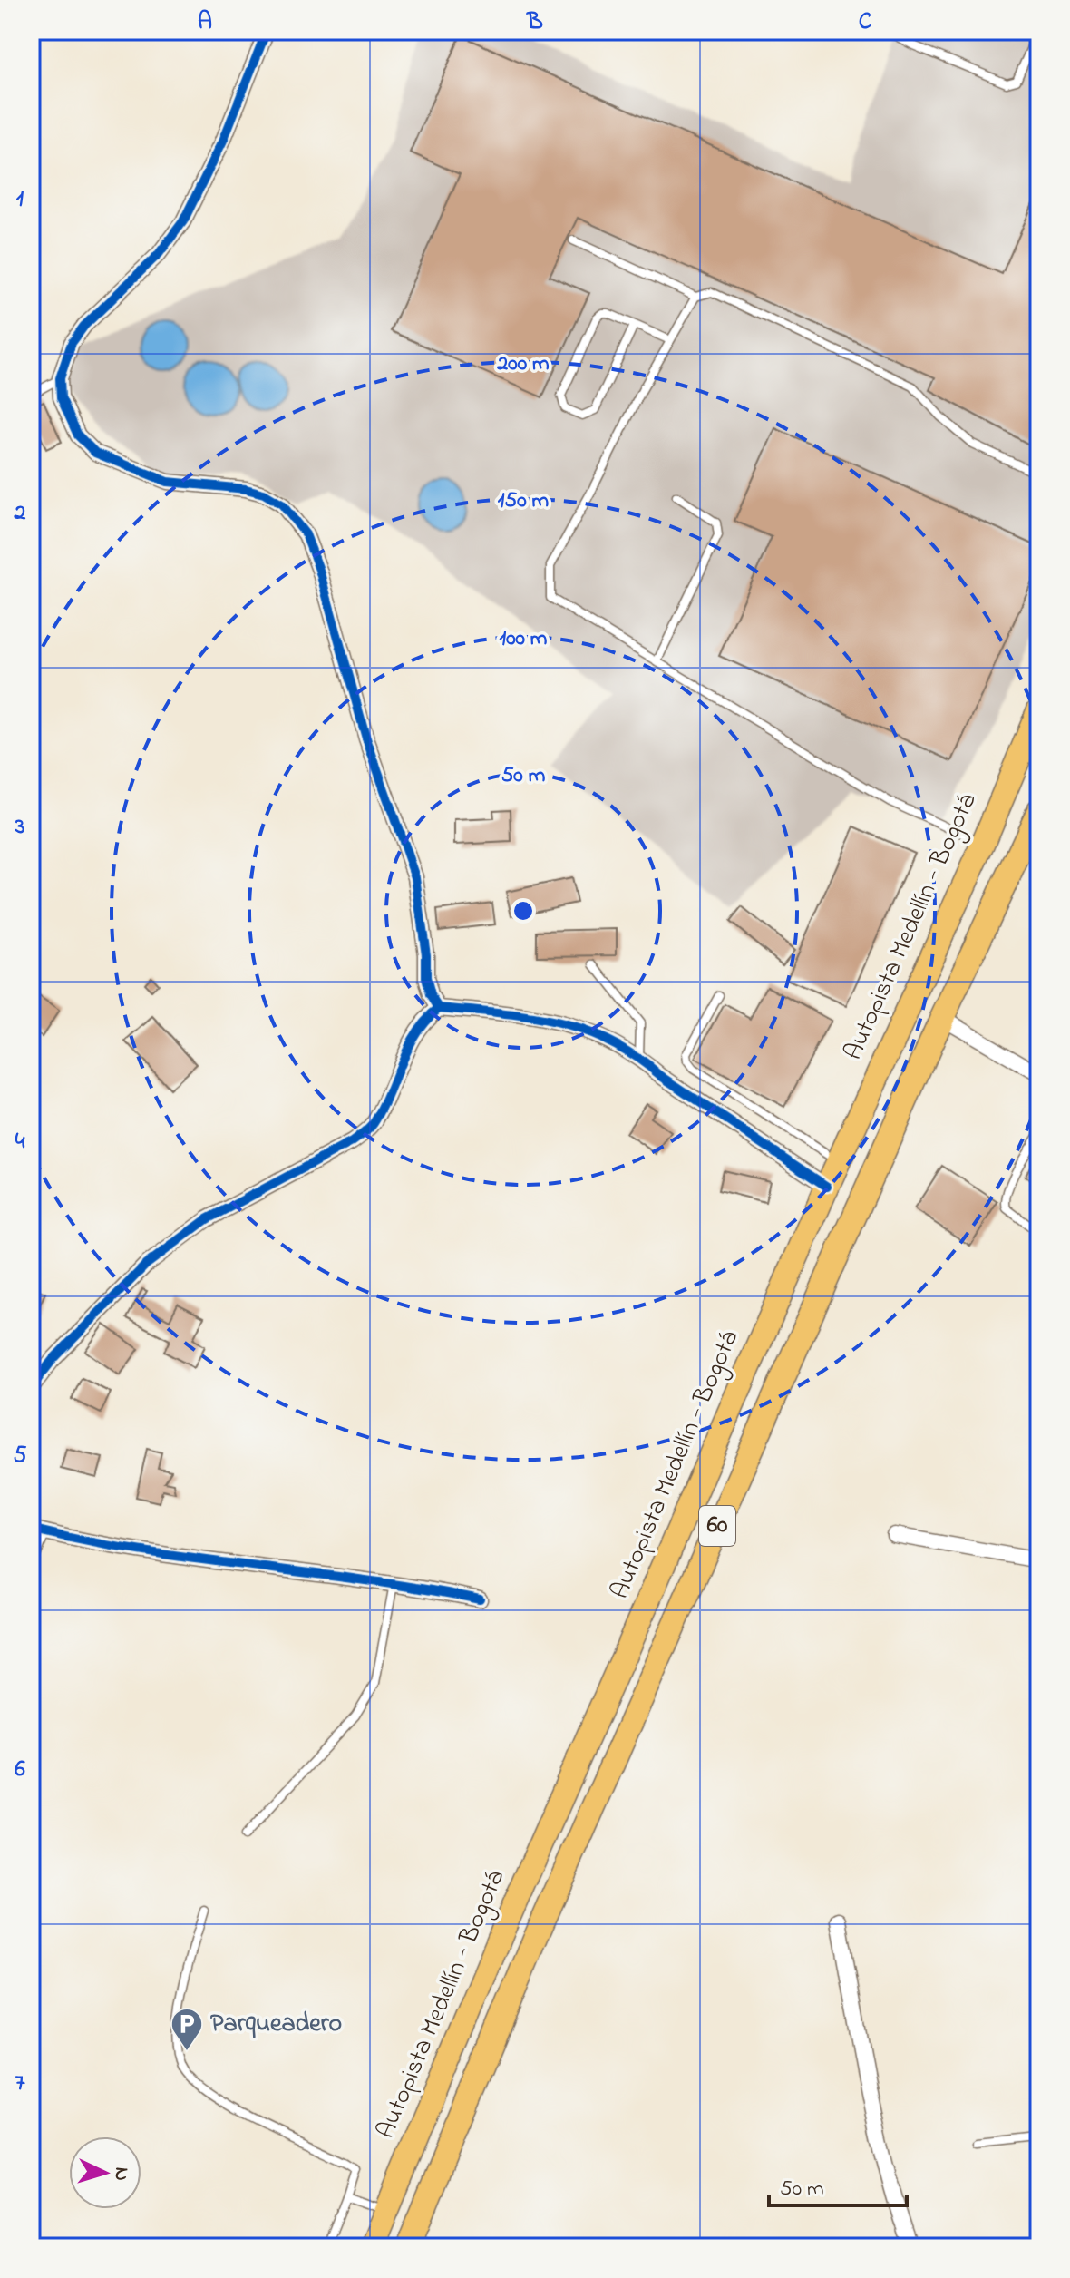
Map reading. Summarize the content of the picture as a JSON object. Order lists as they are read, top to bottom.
{
  "streets": {
    "highway": ["Autopista Medellín - Bogotá", "60"]
  },
  "places": {
    "parking": ["Parqueadero"]
  },
  "scale_bar": "50 m",
  "north": "right",
  "grid": {
    "columns": ["A", "B", "C"],
    "rows": [
      "1",
      "2",
      "3",
      "4",
      "5",
      "6",
      "7"
    ]
  },
  "rings": [
    "200 m",
    "150 m",
    "100 m",
    "50 m"
  ]
}
